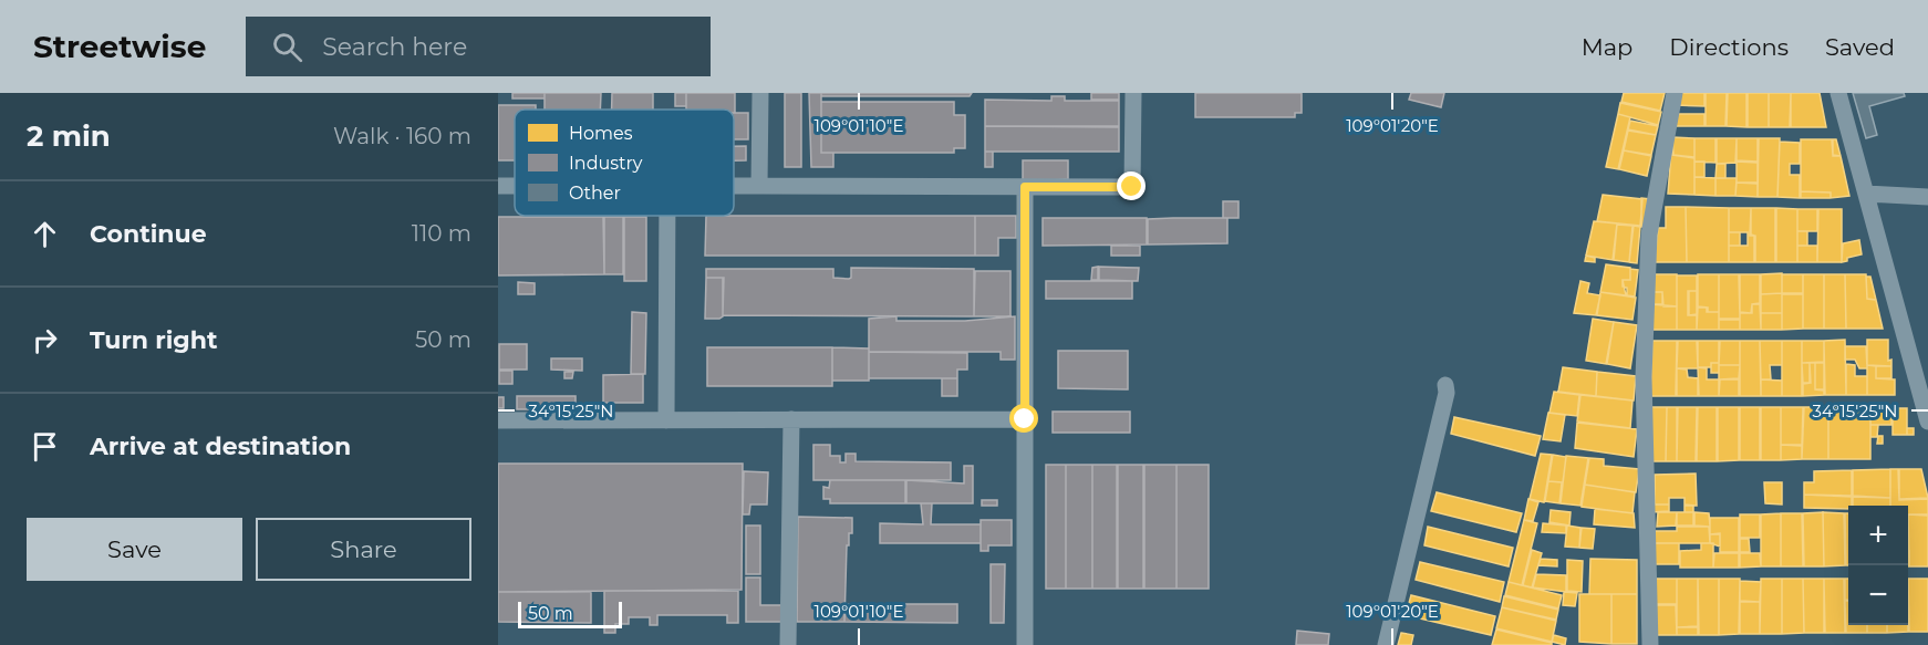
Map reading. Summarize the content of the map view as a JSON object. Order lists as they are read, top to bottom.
{
  "legend": ["Homes", "Industry", "Other"],
  "scale_bar": "50 m",
  "page": {
    "header": "Streetwise",
    "search": "Search here",
    "nav": ["Map", "Directions", "Saved"],
    "heading": ["2 min", "Walk · 160 m"],
    "list": [
      ["Continue", "110 m"],
      ["Turn right", "50 m"],
      "Arrive at destination"
    ],
    "buttons": ["Save", "Share"],
    "map_buttons": ["+", "−"],
    "scale": "50 m"
  },
  "coordinates": ["109°01'10\"E", "109°01'20\"E", "34°15'25\"N"]
}
